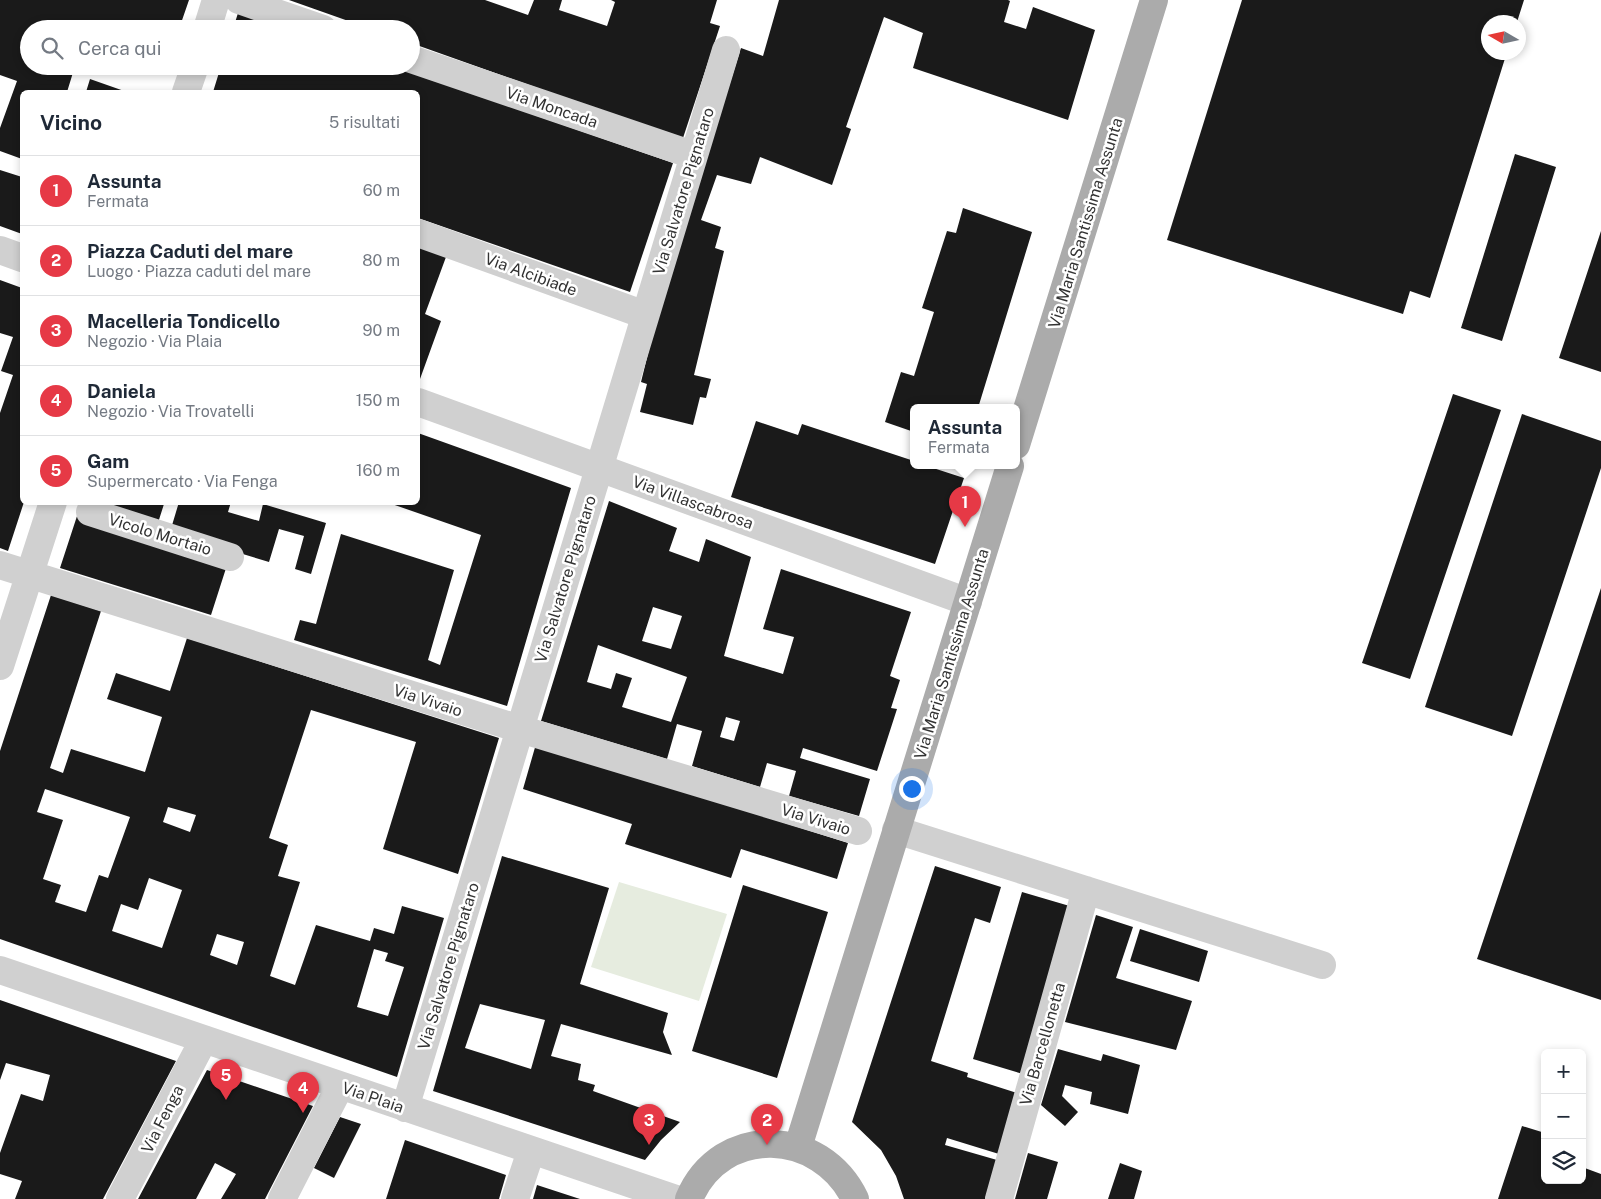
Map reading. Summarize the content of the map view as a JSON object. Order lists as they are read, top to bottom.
{
  "streets": {
    "main road": ["Via Maria Santissima Assunta"],
    "street": [
      "Via Moncada",
      "Via Salvatore Pignataro",
      "Via Alcibiade",
      "Via Villascabrosa",
      "Vicolo Mortaio",
      "Via Vivaio",
      "Via Barcellonetta",
      "Via Plaia",
      "Via Fenga"
    ]
  },
  "crossings": [
    ["Via Moncada", "Via Salvatore Pignataro"],
    ["Via Salvatore Pignataro", "Via Alcibiade"],
    ["Via Salvatore Pignataro", "Via Villascabrosa"],
    ["Via Salvatore Pignataro", "Via Vivaio"],
    ["Via Salvatore Pignataro", "Via Plaia"],
    ["Via Maria Santissima Assunta", "Via Villascabrosa"],
    ["Via Plaia", "Via Fenga"]
  ],
  "north": "left",
  "page": {
    "search": "Cerca qui",
    "heading": ["Vicino", "5 risultati"],
    "list": [
      {
        "mark": "1",
        "name": "Assunta",
        "note": "Fermata",
        "value": "60 m"
      },
      {
        "mark": "2",
        "name": "Piazza Caduti del mare",
        "note": "Luogo · Piazza caduti del mare",
        "value": "80 m"
      },
      {
        "mark": "3",
        "name": "Macelleria Tondicello",
        "note": "Negozio · Via Plaia",
        "value": "90 m"
      },
      {
        "mark": "4",
        "name": "Daniela",
        "note": "Negozio · Via Trovatelli",
        "value": "150 m"
      },
      {
        "mark": "5",
        "name": "Gam",
        "note": "Supermercato · Via Fenga",
        "value": "160 m"
      }
    ],
    "popup": ["Assunta", "Fermata"],
    "pins": [
      "1",
      "5",
      "4",
      "2",
      "3"
    ],
    "map_buttons": ["+", "−"]
  }
}
